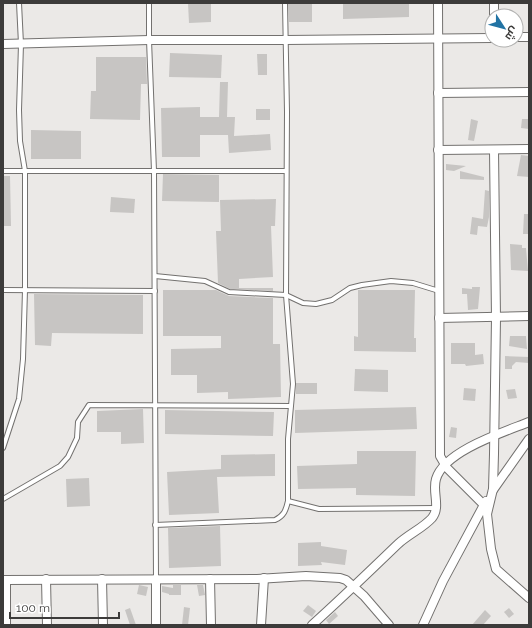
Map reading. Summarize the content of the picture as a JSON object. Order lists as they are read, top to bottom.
{
  "scale_bar": "100 m",
  "north": "bottom right"
}
